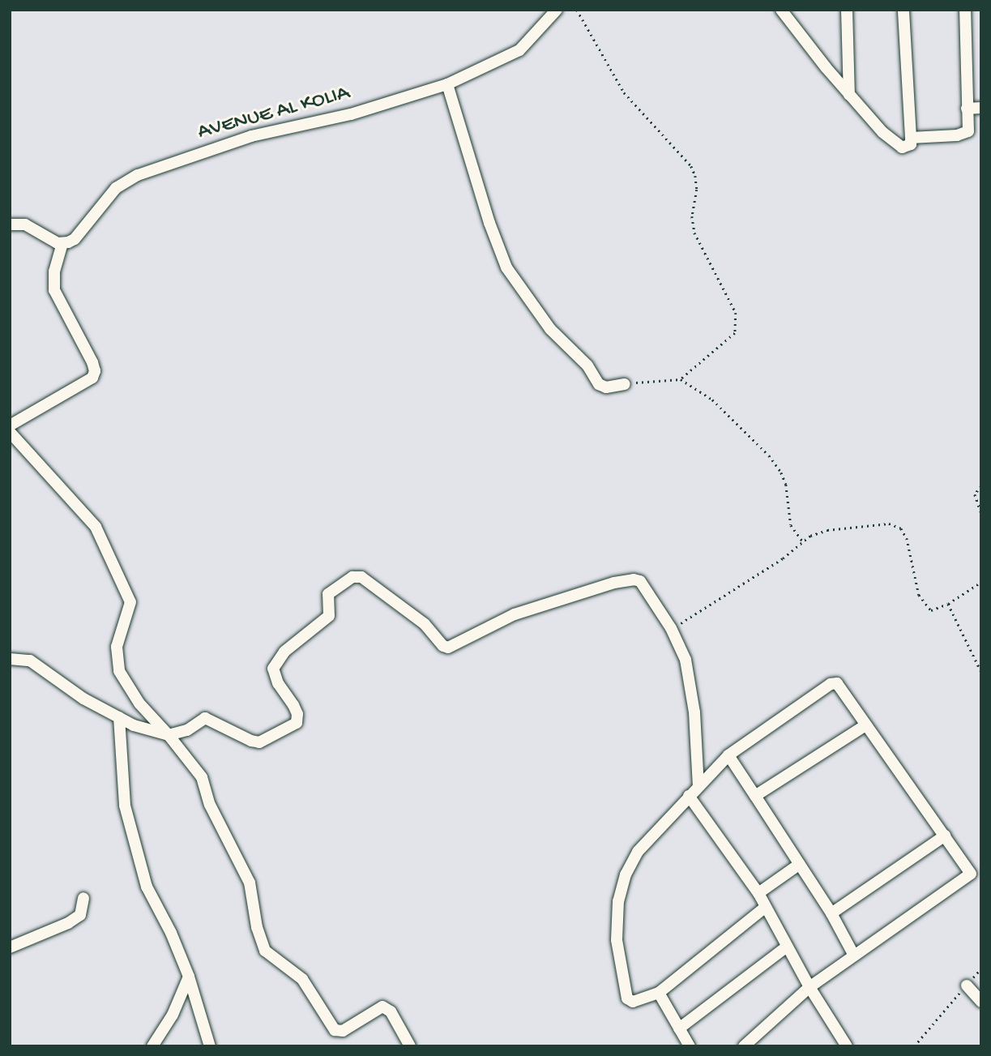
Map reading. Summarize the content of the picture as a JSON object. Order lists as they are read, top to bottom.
{
  "streets": {
    "street": ["AVENUE AL KOLIA"]
  }
}
